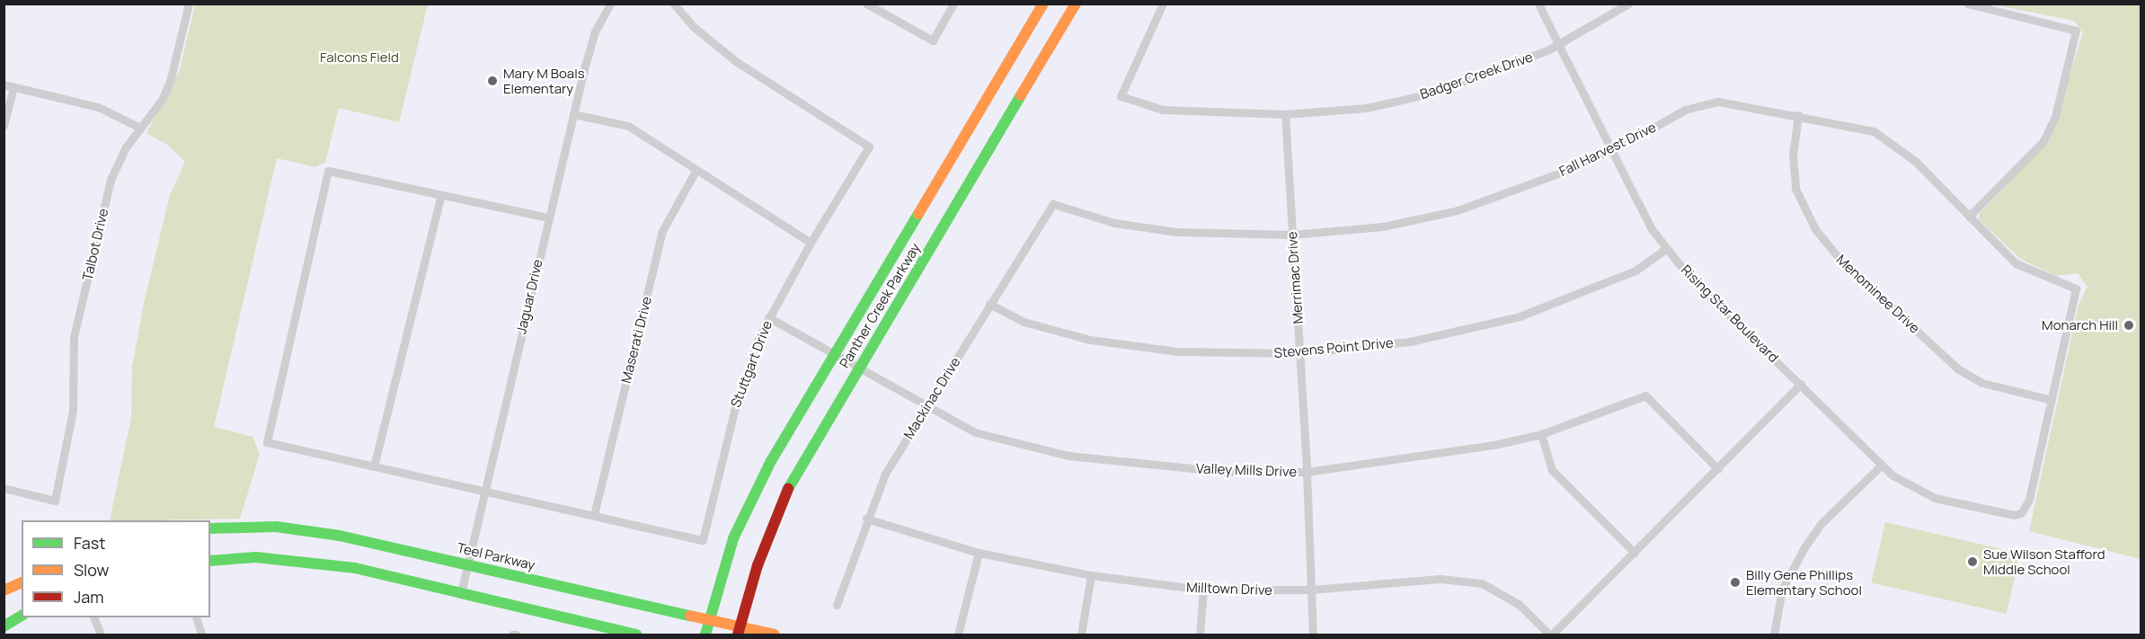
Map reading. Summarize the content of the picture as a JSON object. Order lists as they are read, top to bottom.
{
  "streets": {
    "main road": ["Panther Creek Parkway", "Teel Parkway"],
    "street": [
      "Badger Creek Drive",
      "Fall Harvest Drive",
      "Talbot Drive",
      "Merrimac Drive",
      "Menominee Drive",
      "Jaguar Drive",
      "Rising Star Boulevard",
      "Maserati Drive",
      "Stevens Point Drive",
      "Stuttgart Drive",
      "Mackinac Drive",
      "Valley Mills Drive",
      "Milltown Drive"
    ]
  },
  "crossings": [
    ["Badger Creek Drive", "Merrimac Drive"],
    ["Badger Creek Drive", "Rising Star Boulevard"],
    ["Fall Harvest Drive", "Merrimac Drive"],
    ["Fall Harvest Drive", "Menominee Drive"],
    ["Fall Harvest Drive", "Rising Star Boulevard"],
    ["Fall Harvest Drive", "Mackinac Drive"],
    ["Merrimac Drive", "Stevens Point Drive"],
    ["Merrimac Drive", "Valley Mills Drive"],
    ["Merrimac Drive", "Milltown Drive"],
    ["Menominee Drive", "Rising Star Boulevard"],
    ["Jaguar Drive", "Teel Parkway"],
    ["Panther Creek Parkway", "Valley Mills Drive"],
    ["Panther Creek Parkway", "Teel Parkway"],
    ["Rising Star Boulevard", "Stevens Point Drive"],
    ["Maserati Drive", "Stuttgart Drive"],
    ["Stevens Point Drive", "Mackinac Drive"],
    ["Stuttgart Drive", "Valley Mills Drive"],
    ["Mackinac Drive", "Valley Mills Drive"],
    ["Mackinac Drive", "Milltown Drive"]
  ],
  "parks": ["Falcons Field"],
  "places": [
    "Mary M Boals Elementary",
    "Monarch Hill",
    "Sue Wilson Stafford Middle School",
    "Billy Gene Phillips Elementary School"
  ],
  "legend": ["Fast", "Slow", "Jam"]
}
